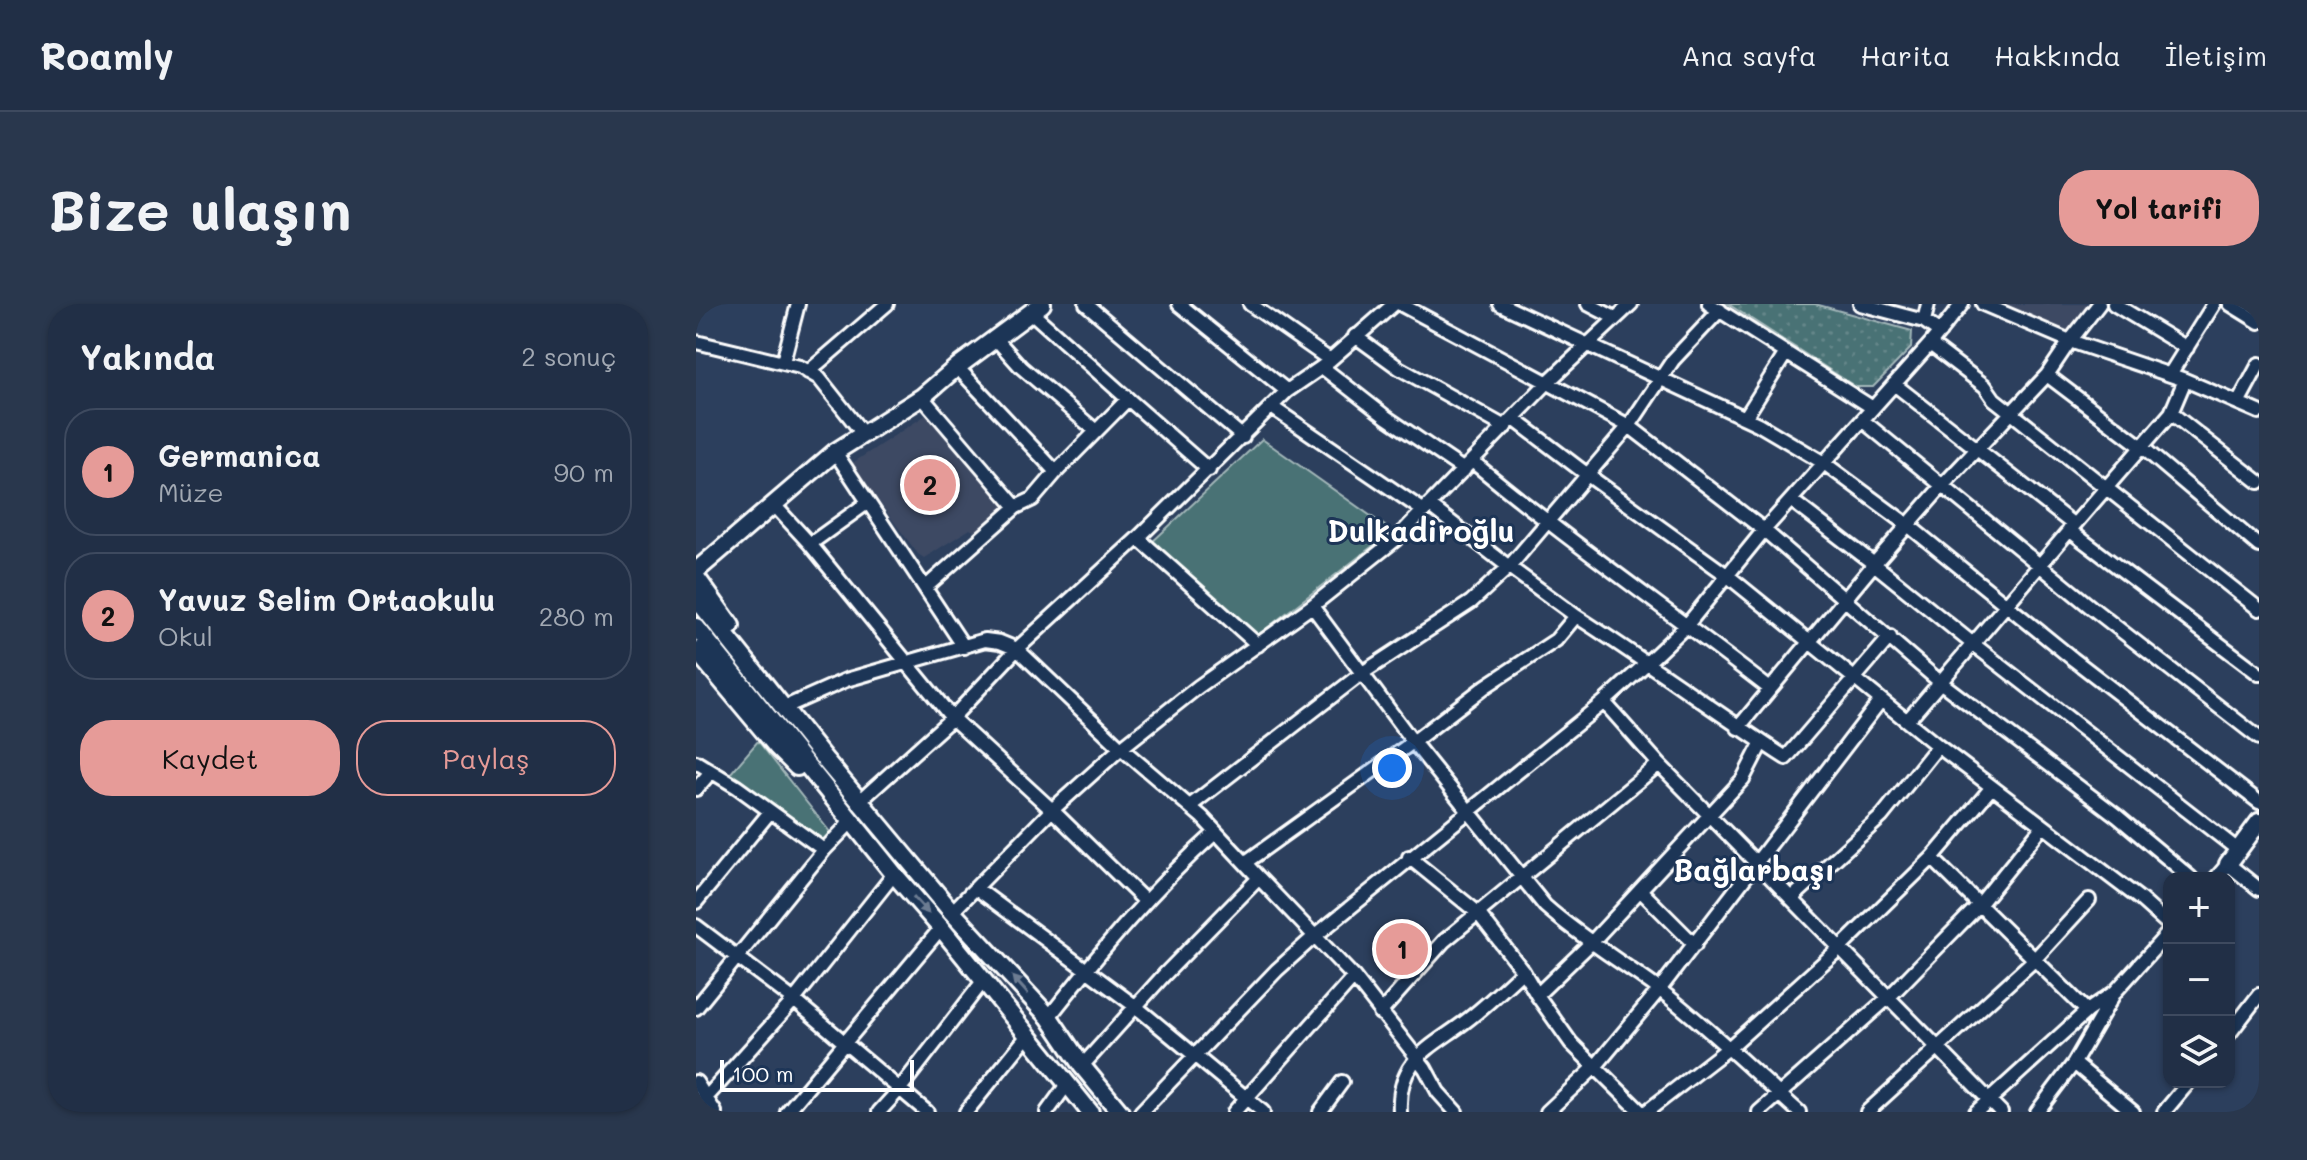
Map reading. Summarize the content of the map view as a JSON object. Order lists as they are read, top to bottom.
{
  "districts": ["Dulkadiroğlu", "Bağlarbaşı"],
  "scale_bar": "100 m",
  "page": {
    "header": "Roamly",
    "nav": [
      "Ana sayfa",
      "Harita",
      "Hakkında",
      "İletişim"
    ],
    "buttons": [
      "Yol tarifi",
      ["Kaydet", "Paylaş"]
    ],
    "title": "Bize ulaşın",
    "heading": ["Yakında", "2 sonuç"],
    "list": [
      {
        "mark": "1",
        "name": "Germanica",
        "note": "Müze",
        "value": "90 m"
      },
      {
        "mark": "2",
        "name": "Yavuz Selim Ortaokulu",
        "note": "Okul",
        "value": "280 m"
      }
    ],
    "pins": ["2", "1"],
    "map_buttons": ["+", "−"],
    "scale": "100 m"
  }
}
